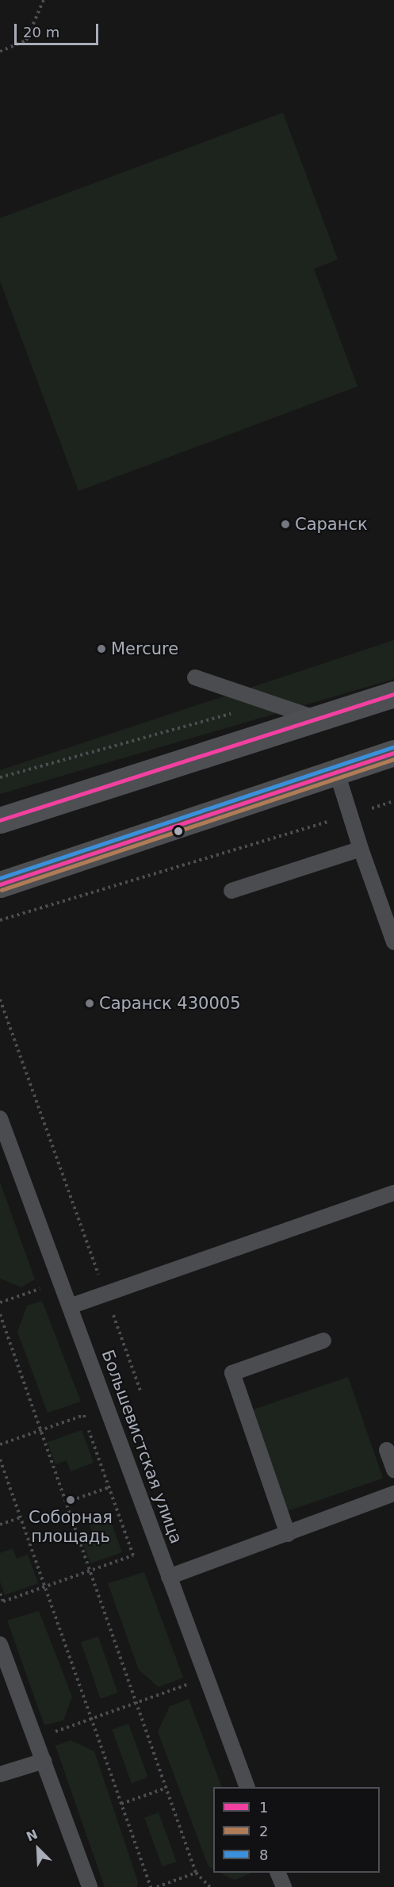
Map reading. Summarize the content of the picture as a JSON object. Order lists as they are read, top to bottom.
{
  "streets": {
    "lane": ["Большевистская улица"]
  },
  "places": [
    "Саранск",
    "Mercure",
    "Саранск 430005",
    "Соборная площадь"
  ],
  "lines": ["transit line 1", "transit line 8", "transit line 2"],
  "legend": ["1", "2", "8"],
  "scale_bar": "20 m",
  "north": "top left"
}
